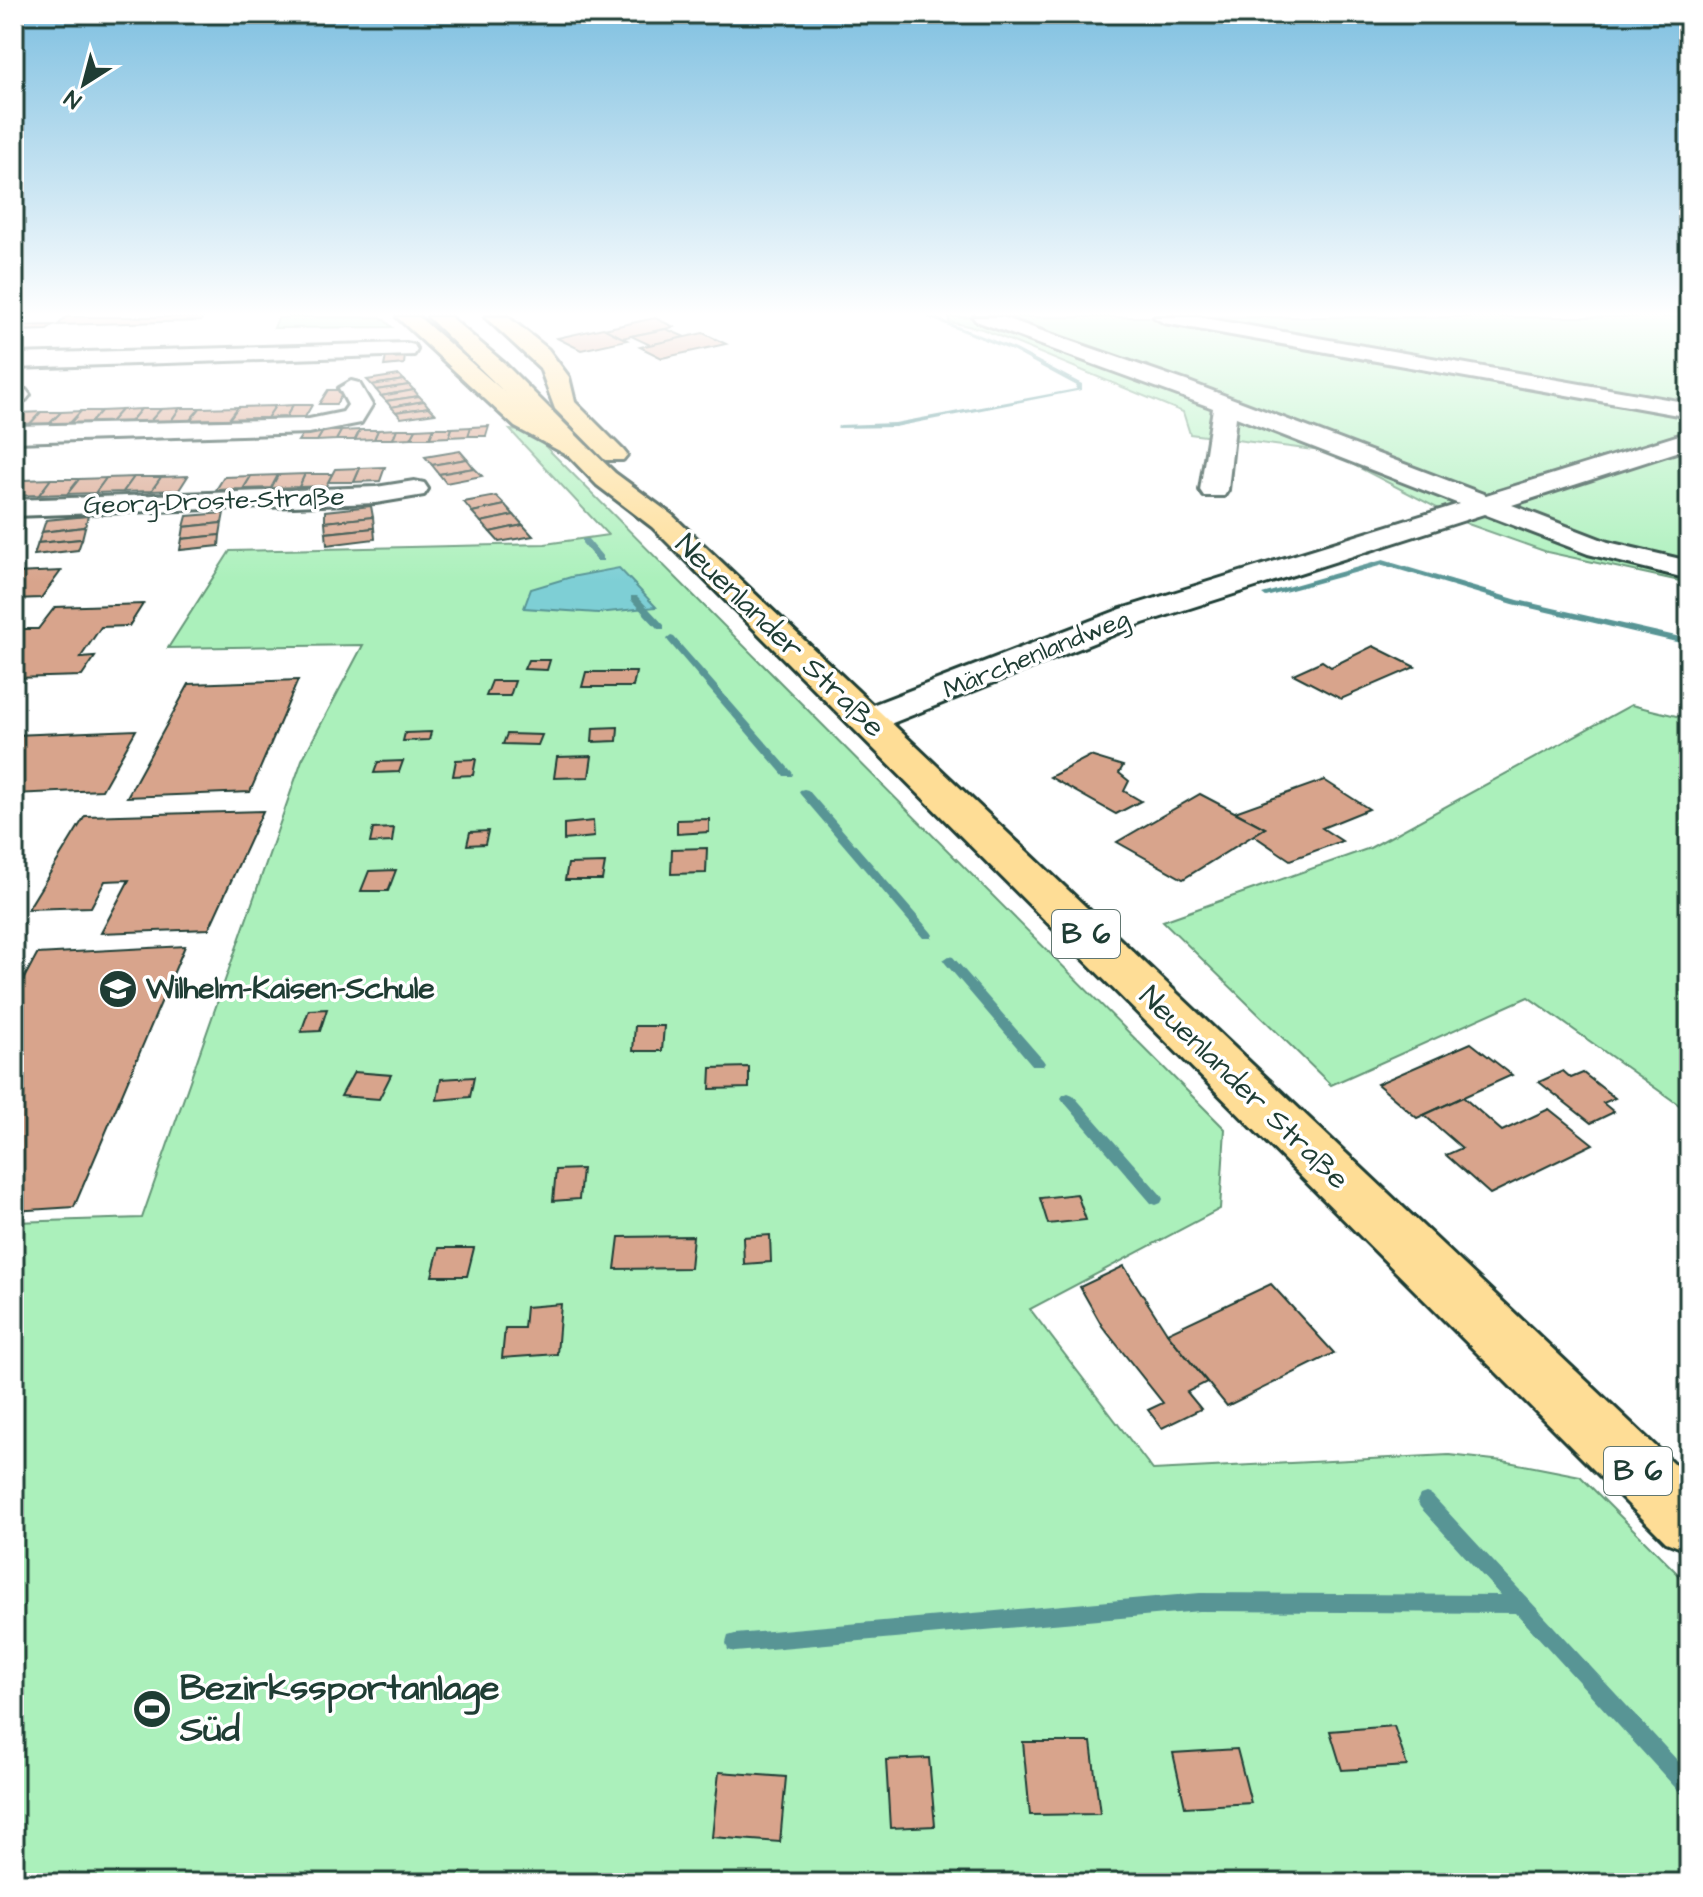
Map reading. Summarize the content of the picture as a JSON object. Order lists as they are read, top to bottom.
{
  "streets": {
    "main road": ["Neuenlander Straße", "B 6"],
    "street": ["Georg-Droste-Straße", "Märchenlandweg"]
  },
  "crossings": [
    ["Neuenlander Straße", "Märchenlandweg"]
  ],
  "places": {
    "school or university": ["Wilhelm-Kaisen-Schule"],
    "sports": ["Bezirkssportanlage Süd"]
  },
  "north": "bottom left"
}
